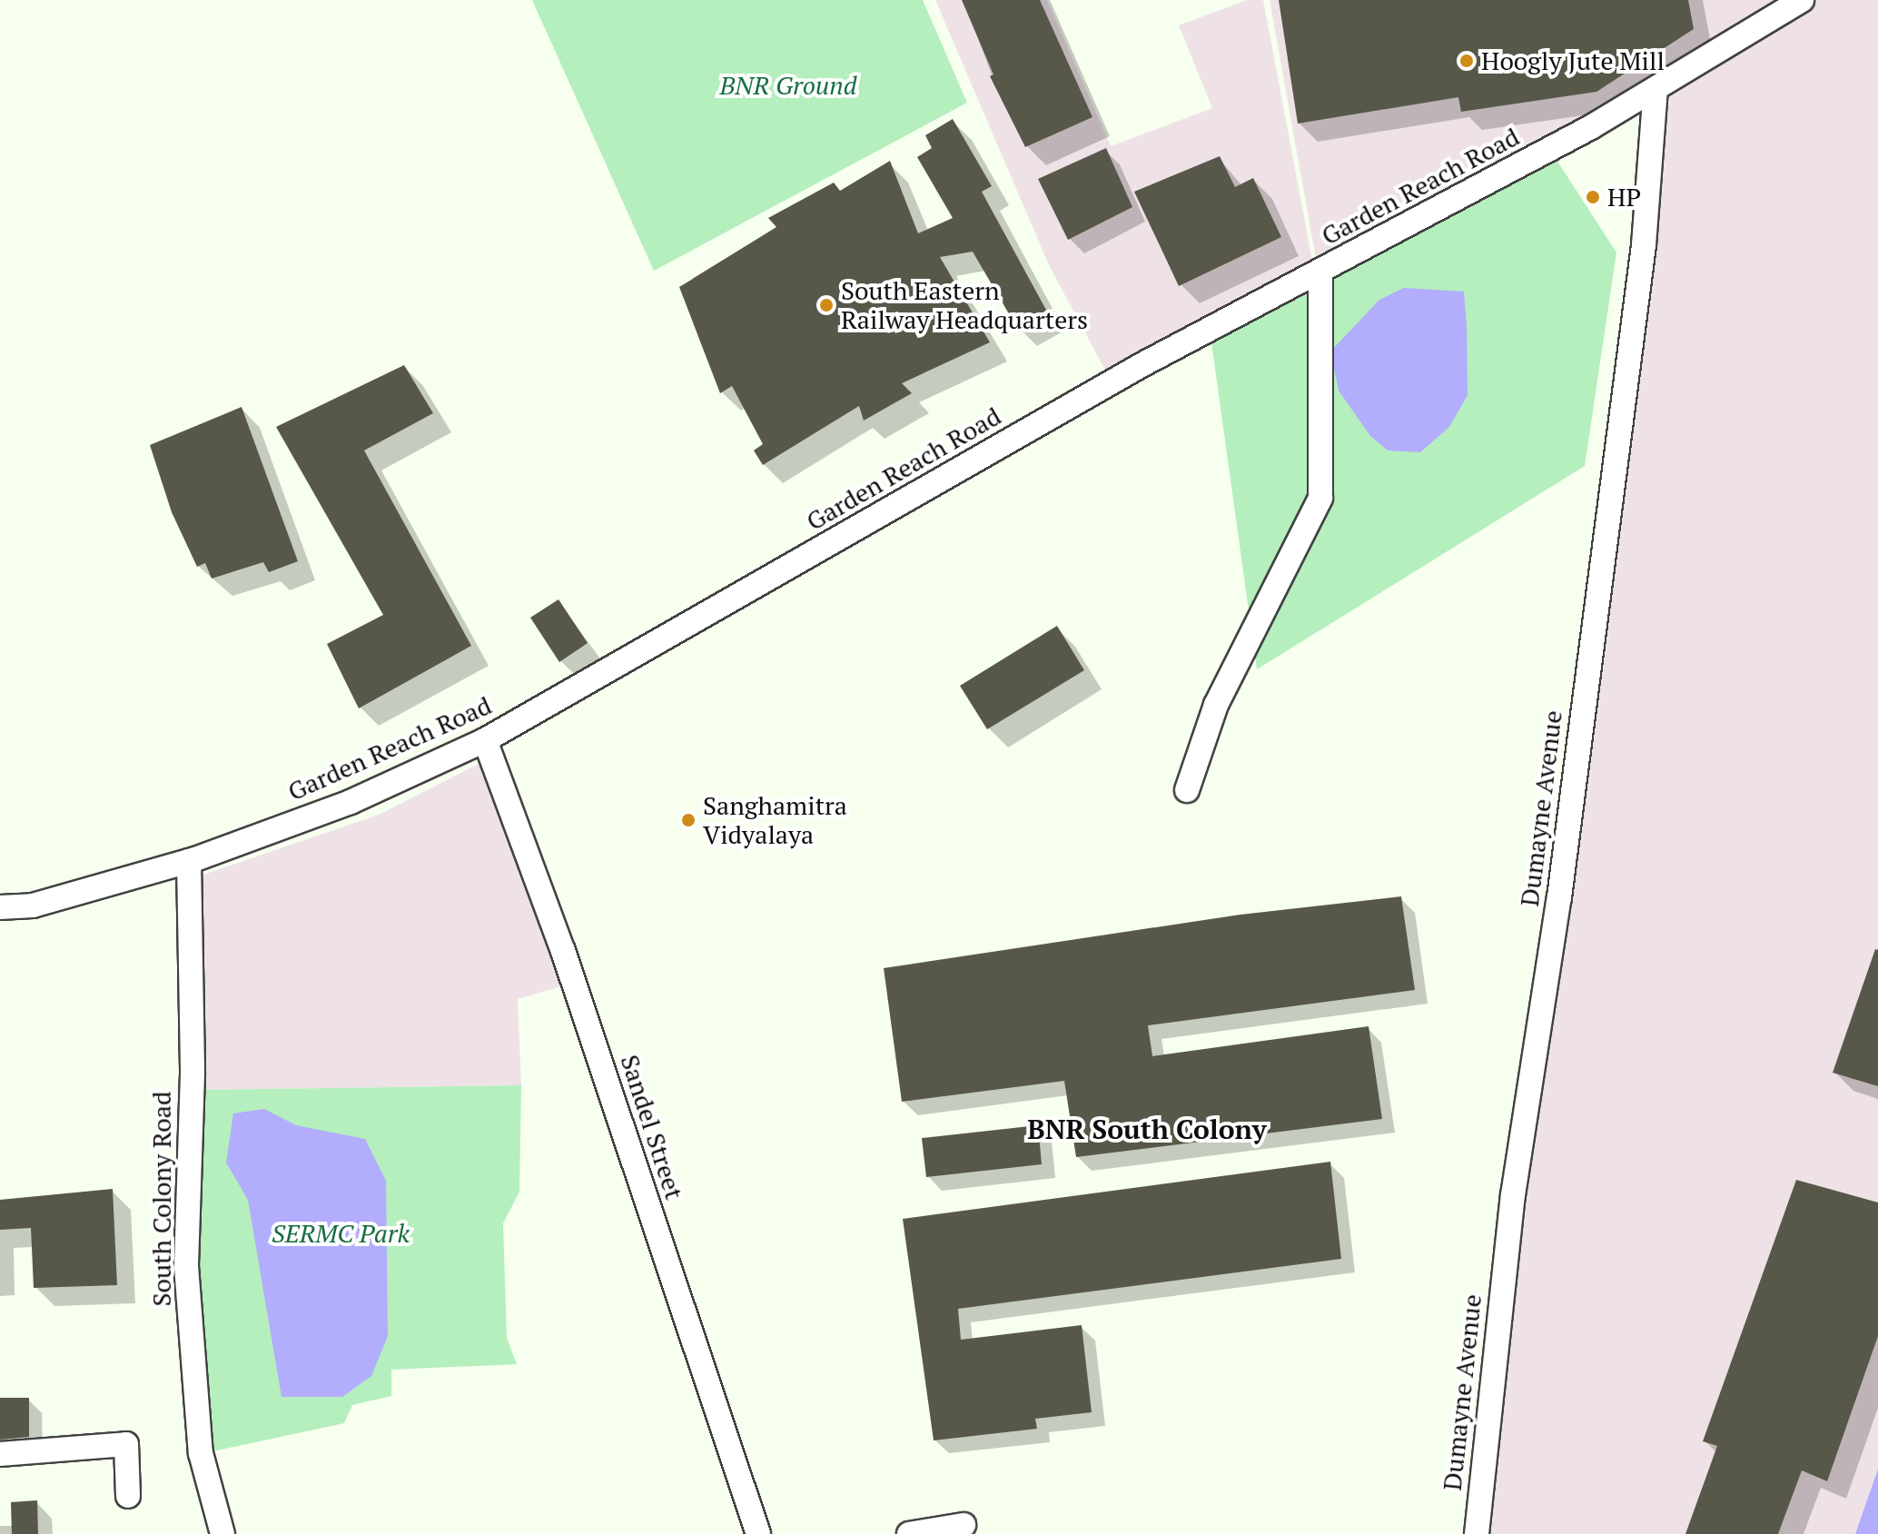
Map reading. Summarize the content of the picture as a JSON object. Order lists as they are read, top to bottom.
{
  "streets": {
    "street": [
      "Garden Reach Road",
      "Dumayne Avenue",
      "Sandel Street",
      "South Colony Road"
    ]
  },
  "crossings": [
    ["Garden Reach Road", "Dumayne Avenue"],
    ["Garden Reach Road", "Sandel Street"],
    ["Garden Reach Road", "South Colony Road"]
  ],
  "districts": ["BNR South Colony"],
  "parks": ["BNR Ground", "SERMC Park"],
  "places": [
    "Hoogly Jute Mill",
    "HP",
    "South Eastern Railway Headquarters",
    "Sanghamitra Vidyalaya"
  ]
}
